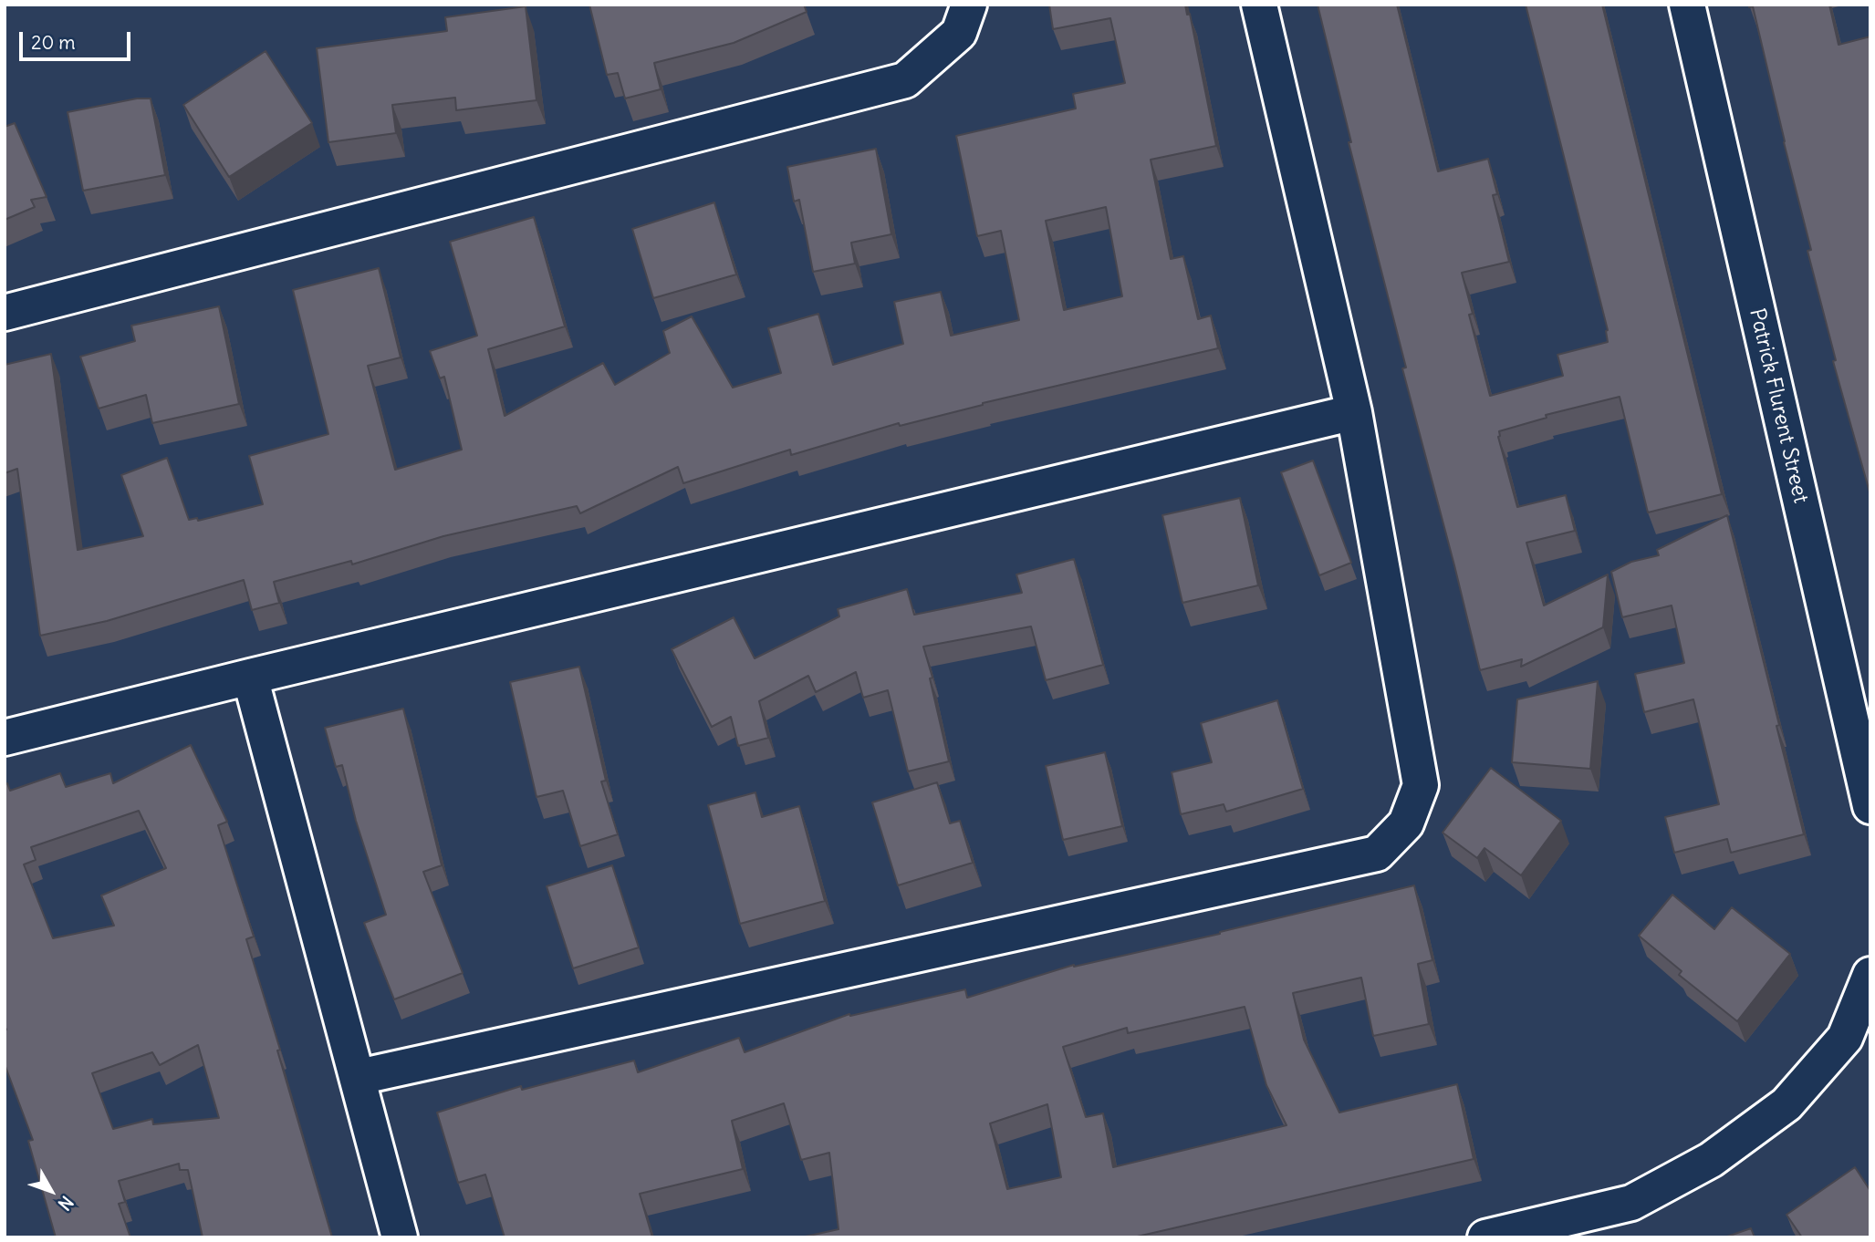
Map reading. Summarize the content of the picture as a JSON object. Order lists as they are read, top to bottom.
{
  "streets": {
    "street": ["Patrick Flurent Street"]
  },
  "scale_bar": "20 m",
  "north": "bottom right"
}
